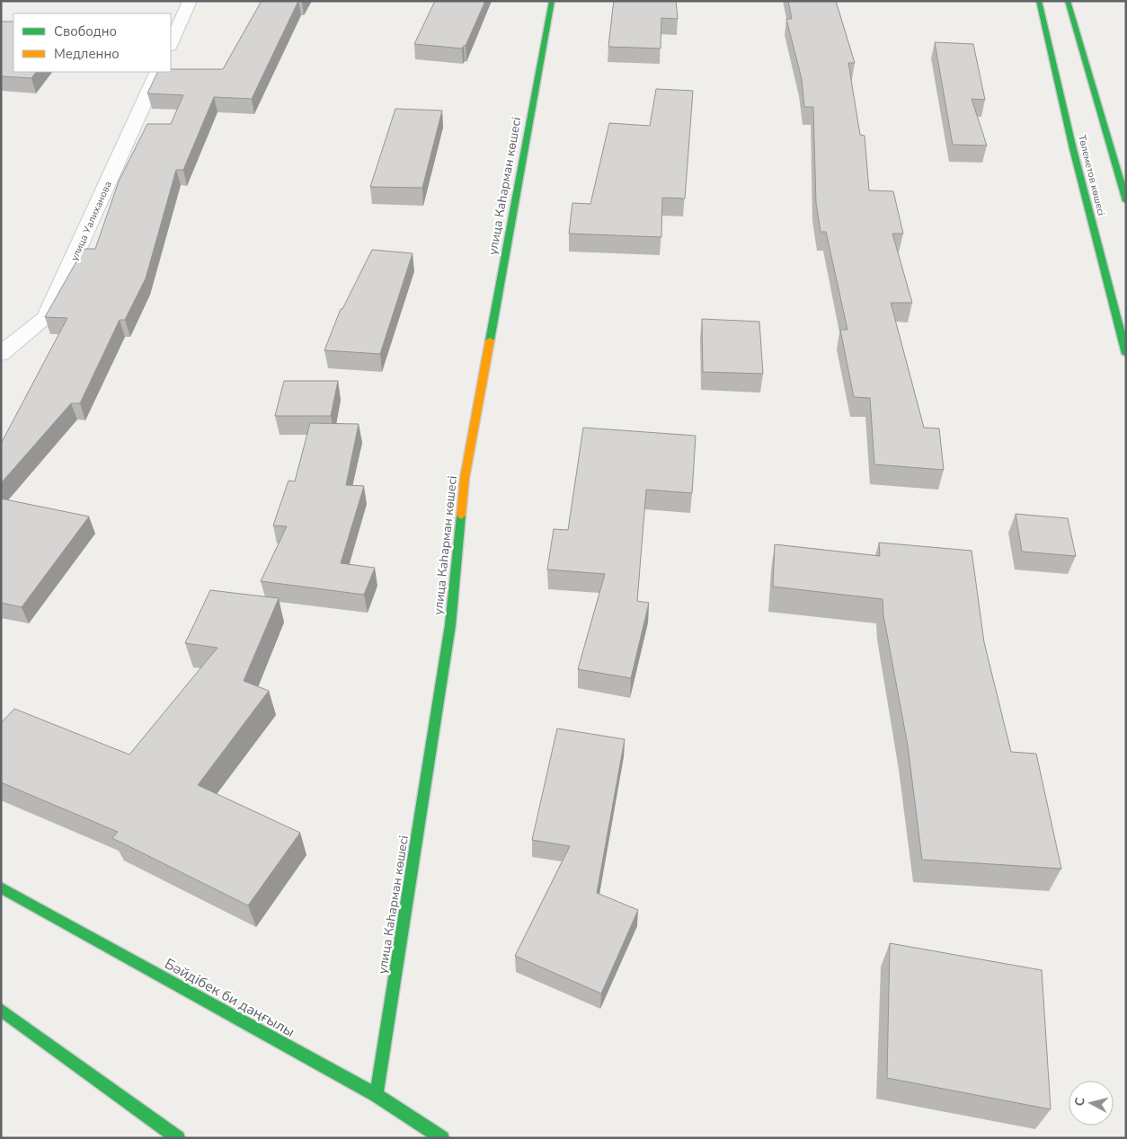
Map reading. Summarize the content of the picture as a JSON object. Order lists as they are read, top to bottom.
{
  "streets": {
    "main road": ["Төлеметов көшесі", "улица Каһарман көшесі", "Бәйдібек би даңғылы"],
    "street": ["улица Уалиханова"]
  },
  "crossings": [
    ["улица Каһарман көшесі", "Бәйдібек би даңғылы"]
  ],
  "legend": ["Свободно", "Медленно"],
  "north": "left"
}
